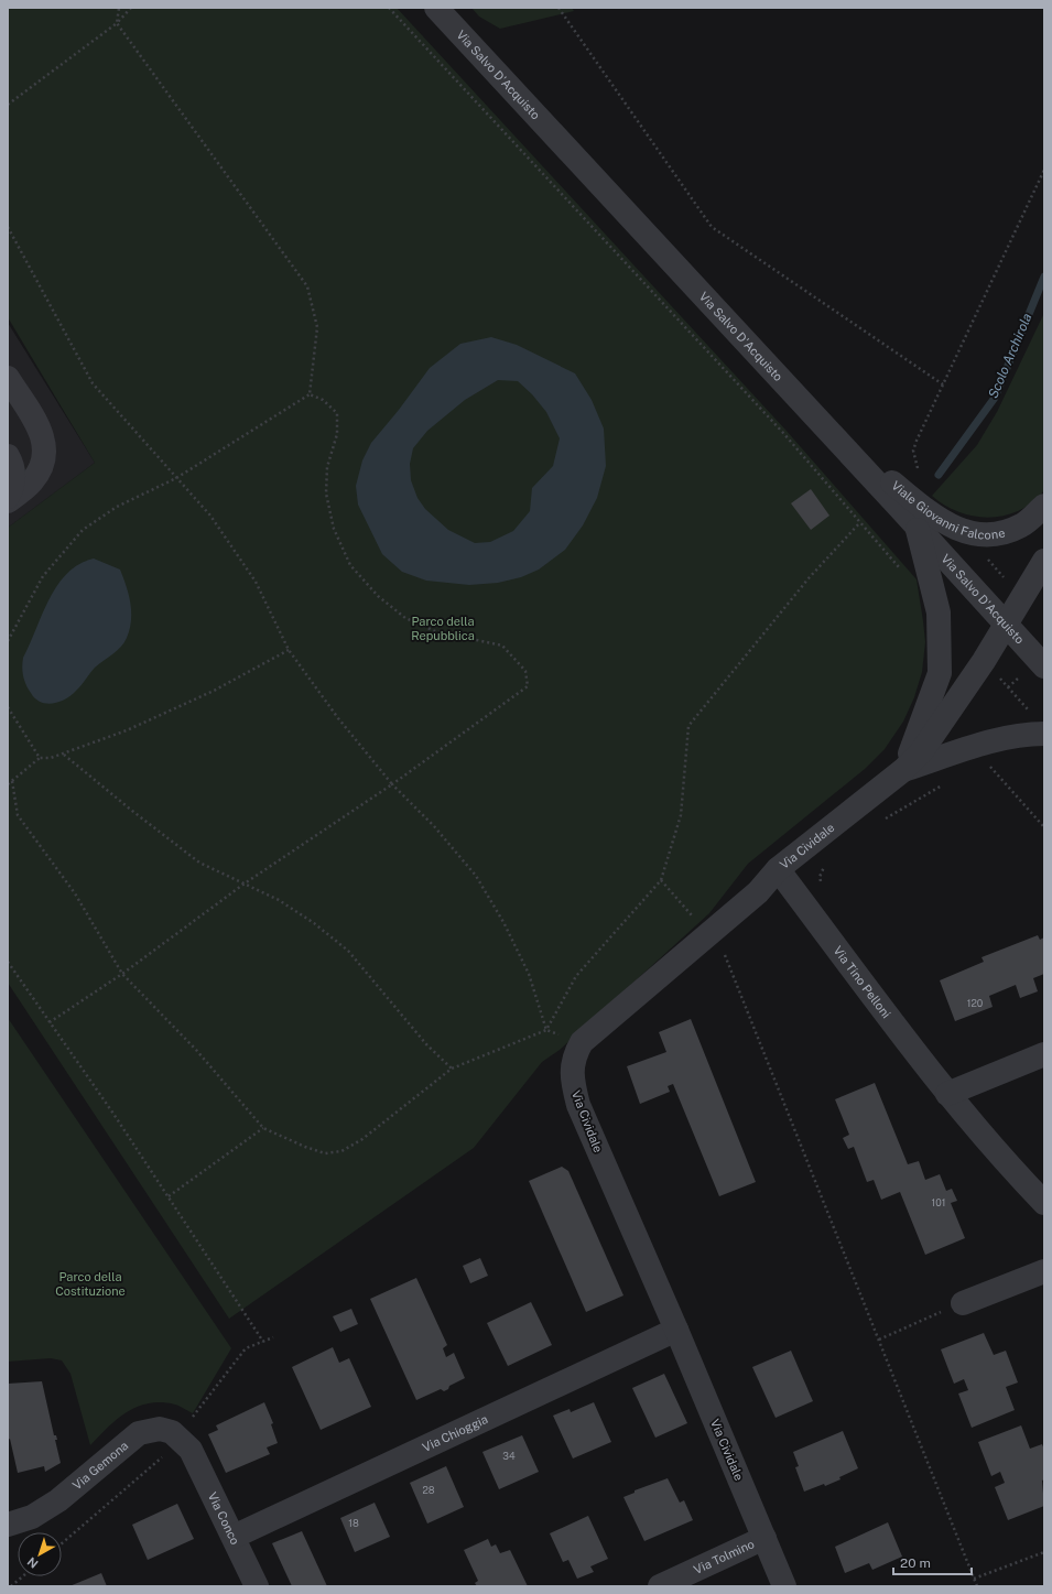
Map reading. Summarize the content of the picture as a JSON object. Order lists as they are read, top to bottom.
{
  "streets": {
    "street": [
      "Via Salvo D'Acquisto",
      "Viale Giovanni Falcone",
      "Via Cividale",
      "Via Tino Pelloni",
      "Via Chioggia",
      "Via Gemona",
      "Via Conco",
      "Via Tolmino"
    ]
  },
  "crossings": [
    ["Via Salvo D'Acquisto", "Viale Giovanni Falcone"],
    ["Via Salvo D'Acquisto", "Via Cividale"],
    ["Via Cividale", "Via Tino Pelloni"],
    ["Via Cividale", "Via Chioggia"],
    ["Via Cividale", "Via Tolmino"],
    ["Via Chioggia", "Via Conco"],
    ["Via Gemona", "Via Conco"]
  ],
  "water": ["Scolo Archirola"],
  "parks": ["Parco della Repubblica", "Parco della Costituzione"],
  "house_numbers": [
    "120",
    "101",
    "34",
    "28",
    "18"
  ],
  "scale_bar": "20 m",
  "north": "bottom left"
}
